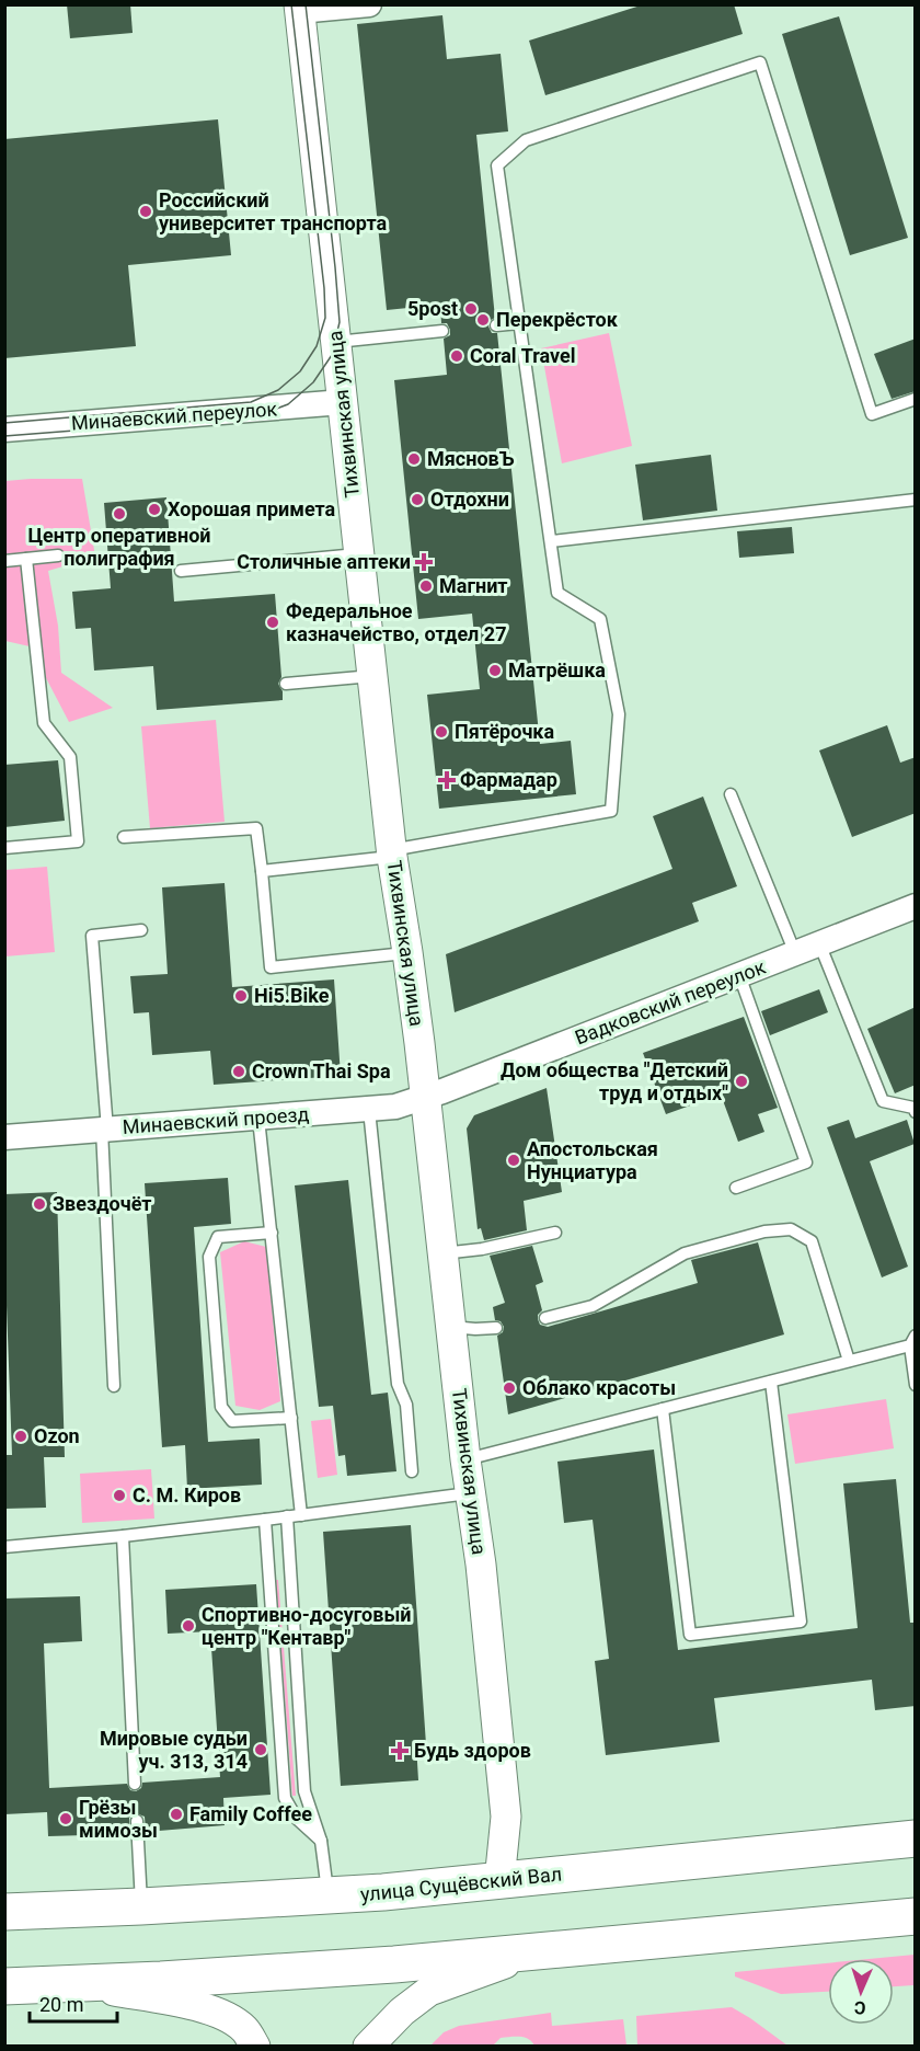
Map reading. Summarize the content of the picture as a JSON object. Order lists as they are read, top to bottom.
{
  "streets": {
    "main road": ["улица Сущёвский Вал"],
    "street": [
      "Тихвинская улица",
      "Минаевский переулок",
      "Вадковский переулок",
      "Минаевский проезд"
    ]
  },
  "crossings": [
    ["Тихвинская улица", "Минаевский переулок"],
    ["Тихвинская улица", "Вадковский переулок"],
    ["Тихвинская улица", "Минаевский проезд"],
    ["Тихвинская улица", "улица Сущёвский Вал"],
    ["Вадковский переулок", "Минаевский проезд"]
  ],
  "places": {
    "other": [
      "Российский университет транспорта",
      "5post",
      "Перекрёсток",
      "Coral Travel",
      "МясновЪ",
      "Отдохни",
      "Хорошая примета",
      "Центр оперативной полиграфия",
      "Магнит",
      "Федеральное казначейство, отдел 27",
      "Матрёшка",
      "Пятёрочка",
      "Hi5.Bike",
      "Crown Thai Spa",
      "Дом общества \"Детский труд и отдых\"",
      "Апостольская Нунциатура",
      "Звездочёт",
      "Облако красоты",
      "Ozon",
      "С. М. Киров",
      "Спортивно-досуговый центр \"Кентавр\"",
      "Мировые судьи уч. 313, 314",
      "Family Coffee",
      "Грёзы мимозы"
    ],
    "health": ["Столичные аптеки", "Фармадар", "Будь здоров"]
  },
  "scale_bar": "20 m",
  "north": "bottom"
}
